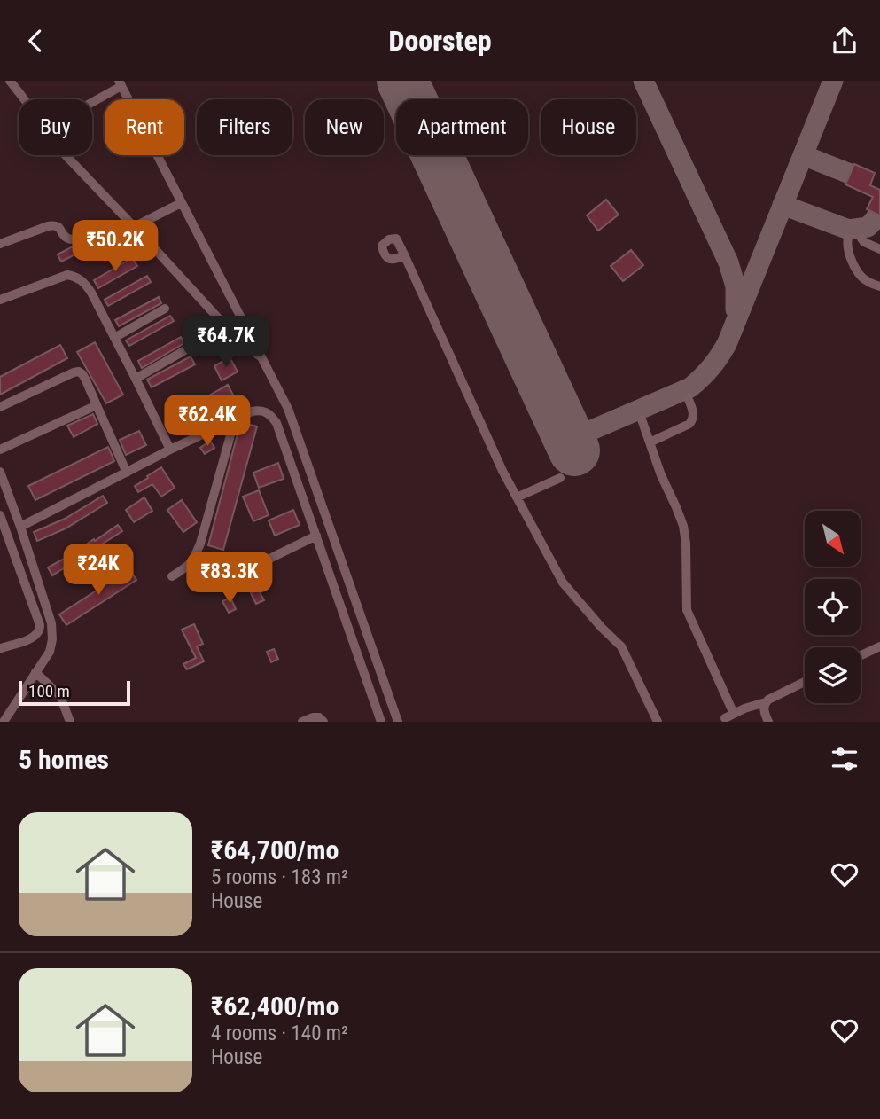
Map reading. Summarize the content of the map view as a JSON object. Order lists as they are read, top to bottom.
{
  "scale_bar": "100 m",
  "north": "bottom right",
  "page": {
    "header": "Doorstep",
    "chip": [
      "Buy",
      "Rent",
      "Filters",
      "New",
      "Apartment",
      "House"
    ],
    "price": [
      "₹50.2K",
      "₹64.7K",
      "₹62.4K",
      "₹24K",
      "₹83.3K"
    ],
    "scale": "100 m",
    "heading": "5 homes",
    "list": [
      {
        "name": "₹64,700/mo",
        "note": "5 rooms · 183 m² · House"
      },
      {
        "name": "₹62,400/mo",
        "note": "4 rooms · 140 m² · House"
      }
    ]
  }
}
